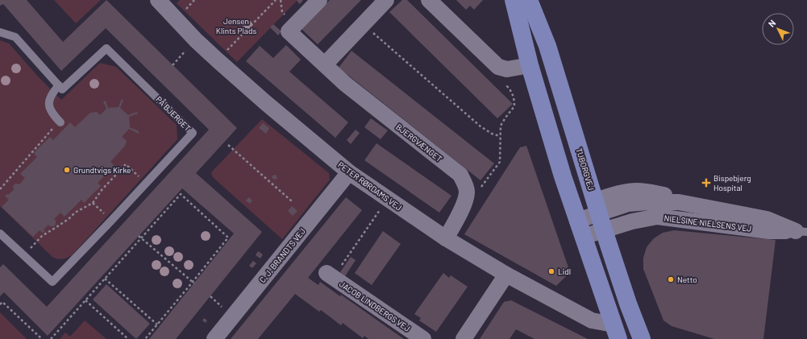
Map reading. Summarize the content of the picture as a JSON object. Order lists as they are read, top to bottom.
{
  "streets": {
    "main road": ["TUBORGVEJ"],
    "street": [
      "BJERGVÆNGET",
      "PETER RØRDAMS VEJ",
      "NIELSINE NIELSENS VEJ",
      "C. J. BRANDTS VEJ",
      "JACOB LINDBERGS VEJ"
    ],
    "lane": ["PÅ BJERGET"]
  },
  "crossings": [
    ["TUBORGVEJ", "NIELSINE NIELSENS VEJ"],
    ["PETER RØRDAMS VEJ", "C. J. BRANDTS VEJ"]
  ],
  "parks": ["Jensen Klints Plads"],
  "places": {
    "other": ["Grundtvigs Kirke", "Lidl", "Netto"],
    "health": ["Bispebjerg Hospital"]
  },
  "north": "top left"
}
